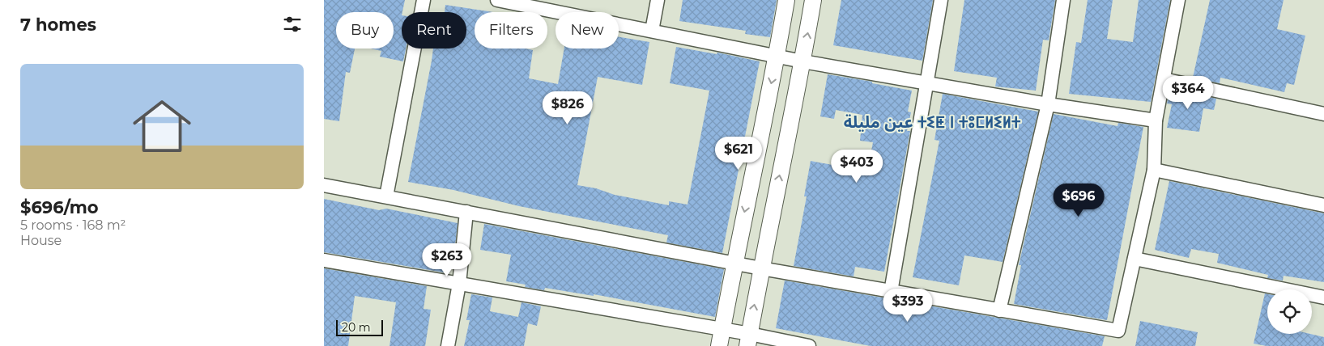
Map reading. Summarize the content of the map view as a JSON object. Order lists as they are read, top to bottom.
{
  "districts": ["عين مليلة ⵜⵉⵟ ⵏ ⵜⵓⵎⵍⵉⵍⵜ"],
  "scale_bar": "20 m",
  "page": {
    "heading": "7 homes",
    "chip": [
      "Buy",
      "Rent",
      "Filters",
      "New"
    ],
    "list": [
      {
        "name": "$696/mo",
        "note": "5 rooms · 168 m² · House"
      }
    ],
    "price": [
      "$364",
      "$826",
      "$621",
      "$403",
      "$696",
      "$263",
      "$393"
    ],
    "scale": "20 m"
  }
}
